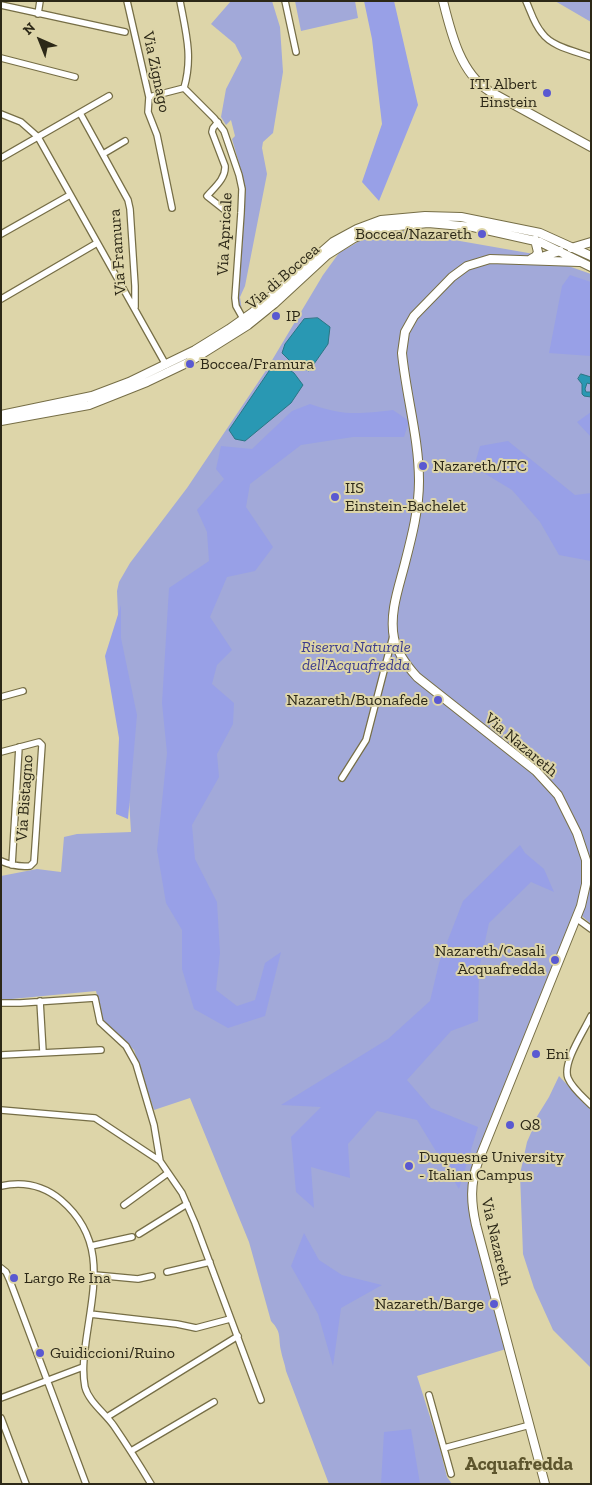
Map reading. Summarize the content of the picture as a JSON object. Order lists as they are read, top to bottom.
{
  "streets": {
    "street": [
      "Via Zignago",
      "Via Apricale",
      "Via Framura",
      "Via di Boccea",
      "Via Nazareth",
      "Via Bistagno"
    ]
  },
  "crossings": [
    ["Via Apricale", "Via di Boccea"],
    ["Via Framura", "Via di Boccea"],
    ["Via di Boccea", "Via Nazareth"]
  ],
  "districts": ["Acquafredda"],
  "parks": ["Riserva Naturale dell'Acquafredda"],
  "places": [
    "ITI Albert Einstein",
    "Boccea/Nazareth",
    "IP",
    "Boccea/Framura",
    "Nazareth/ITC",
    "IIS Einstein-Bachelet",
    "Nazareth/Buonafede",
    "Nazareth/Casali Acquafredda",
    "Eni",
    "Q8",
    "Duquesne University - Italian Campus",
    "Largo Re Ina",
    "Nazareth/Barge",
    "Guidiccioni/Ruino"
  ],
  "north": "top left"
}
